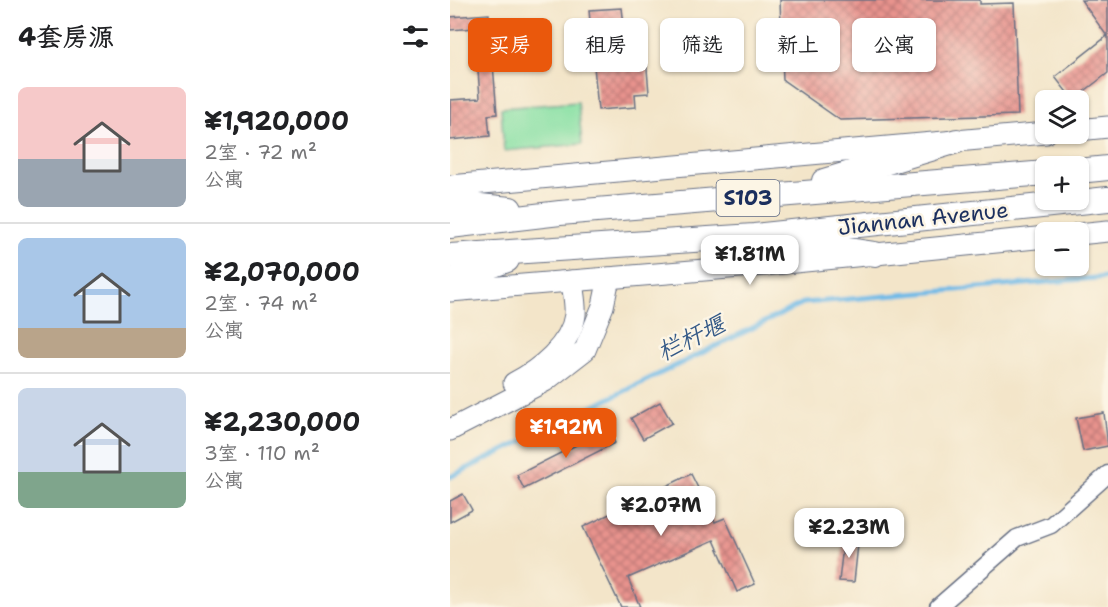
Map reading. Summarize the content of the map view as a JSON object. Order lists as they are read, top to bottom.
{
  "streets": {
    "highway": ["S103", "Jiannan Avenue"]
  },
  "water": ["栏杆堰"],
  "page": {
    "heading": "4套房源",
    "chip": [
      "买房",
      "租房",
      "筛选",
      "新上",
      "公寓"
    ],
    "list": [
      {
        "name": "¥1,920,000",
        "note": "2室 · 72 m² · 公寓"
      },
      {
        "name": "¥2,070,000",
        "note": "2室 · 74 m² · 公寓"
      },
      {
        "name": "¥2,230,000",
        "note": "3室 · 110 m² · 公寓"
      }
    ],
    "map_buttons": ["+", "−"],
    "price": [
      "¥1.81M",
      "¥1.92M",
      "¥2.07M",
      "¥2.23M"
    ]
  }
}
